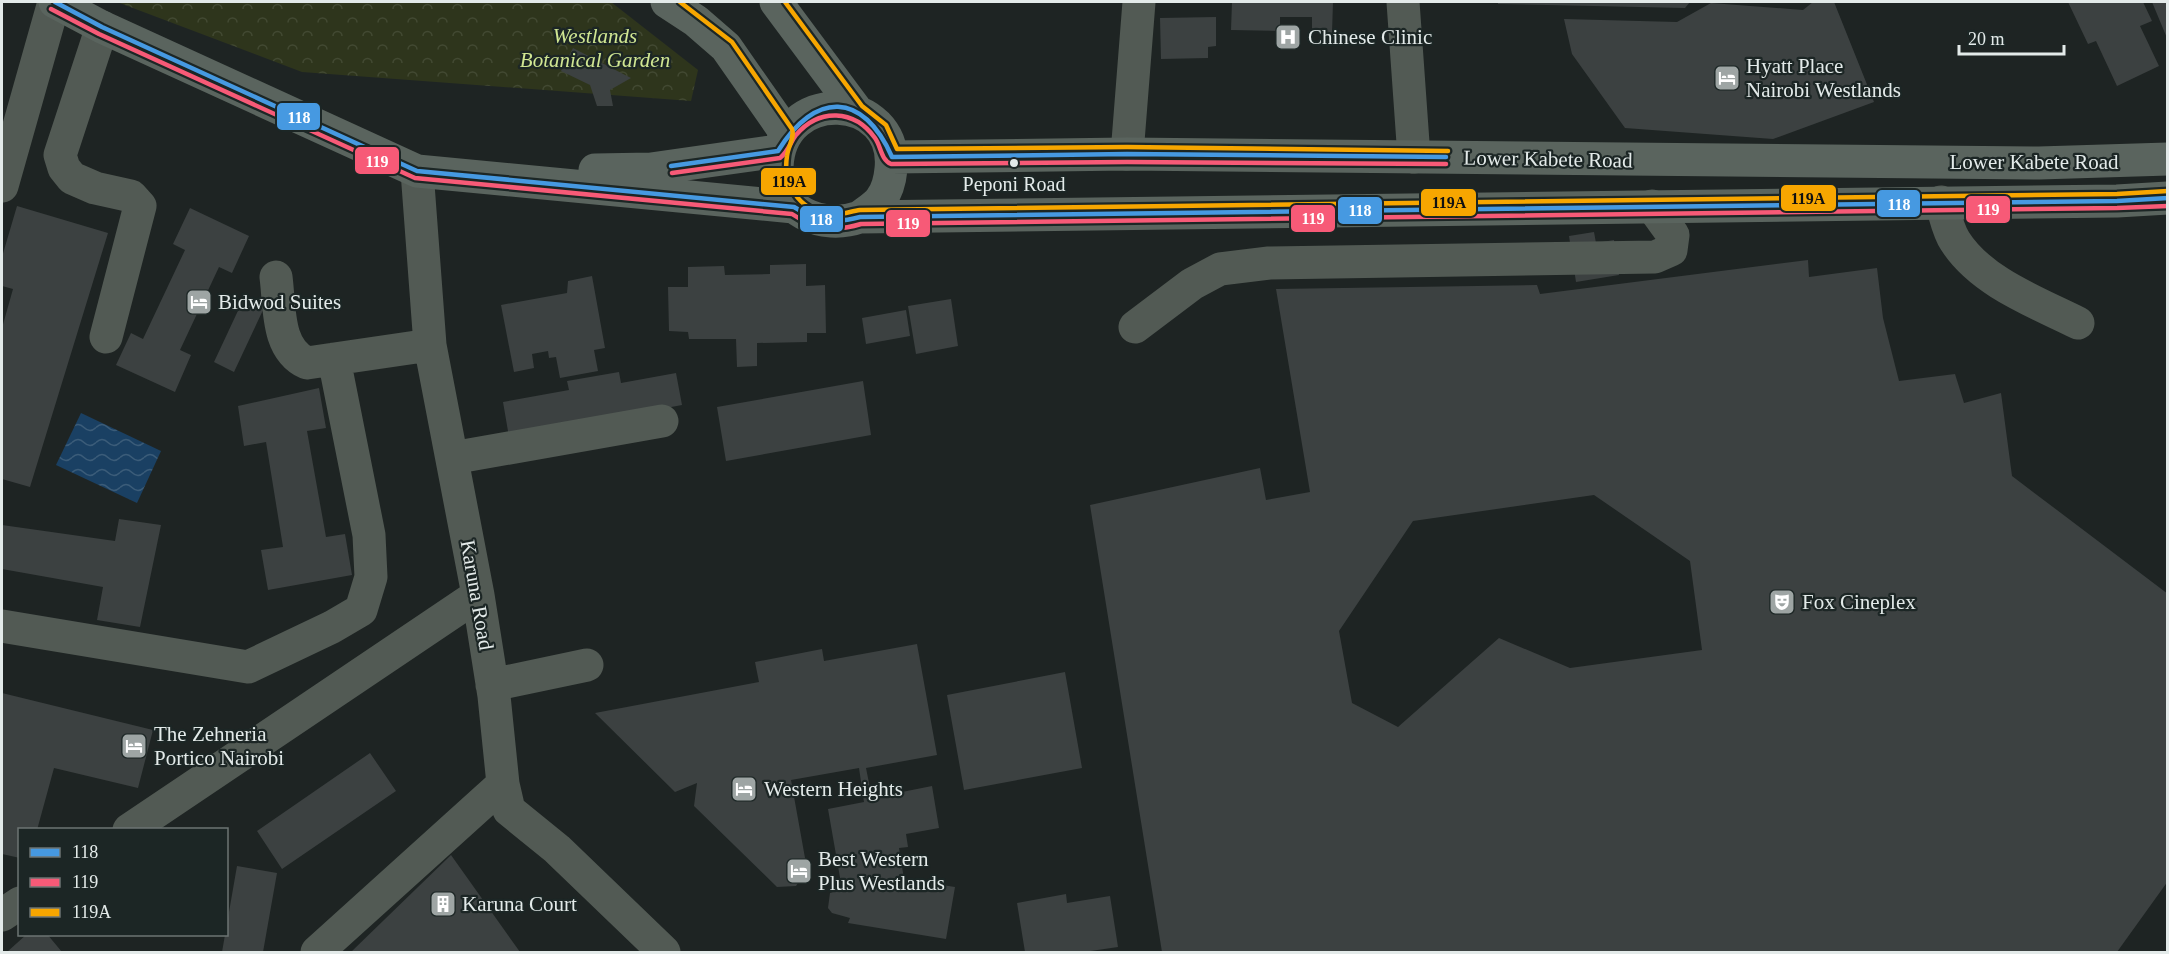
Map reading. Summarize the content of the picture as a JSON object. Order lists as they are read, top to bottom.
{
  "streets": {
    "main road": ["Lower Kabete Road"],
    "street": ["Karuna Road"]
  },
  "crossings": [
    ["Lower Kabete Road", "Karuna Road"]
  ],
  "parks": ["Westlands Botanical Garden"],
  "places": {
    "hospital": ["Chinese Clinic"],
    "hotel": [
      "Hyatt Place Nairobi Westlands",
      "Bidwod Suites",
      "The Zehneria Portico Nairobi",
      "Western Heights",
      "Best Western Plus Westlands"
    ],
    "other": ["Peponi Road"],
    "theatre": ["Fox Cineplex"],
    "building": ["Karuna Court"]
  },
  "lines": ["transit line 118", "transit line 119A", "transit line 119"],
  "legend": ["118", "119", "119A"],
  "scale_bar": "20 m"
}
